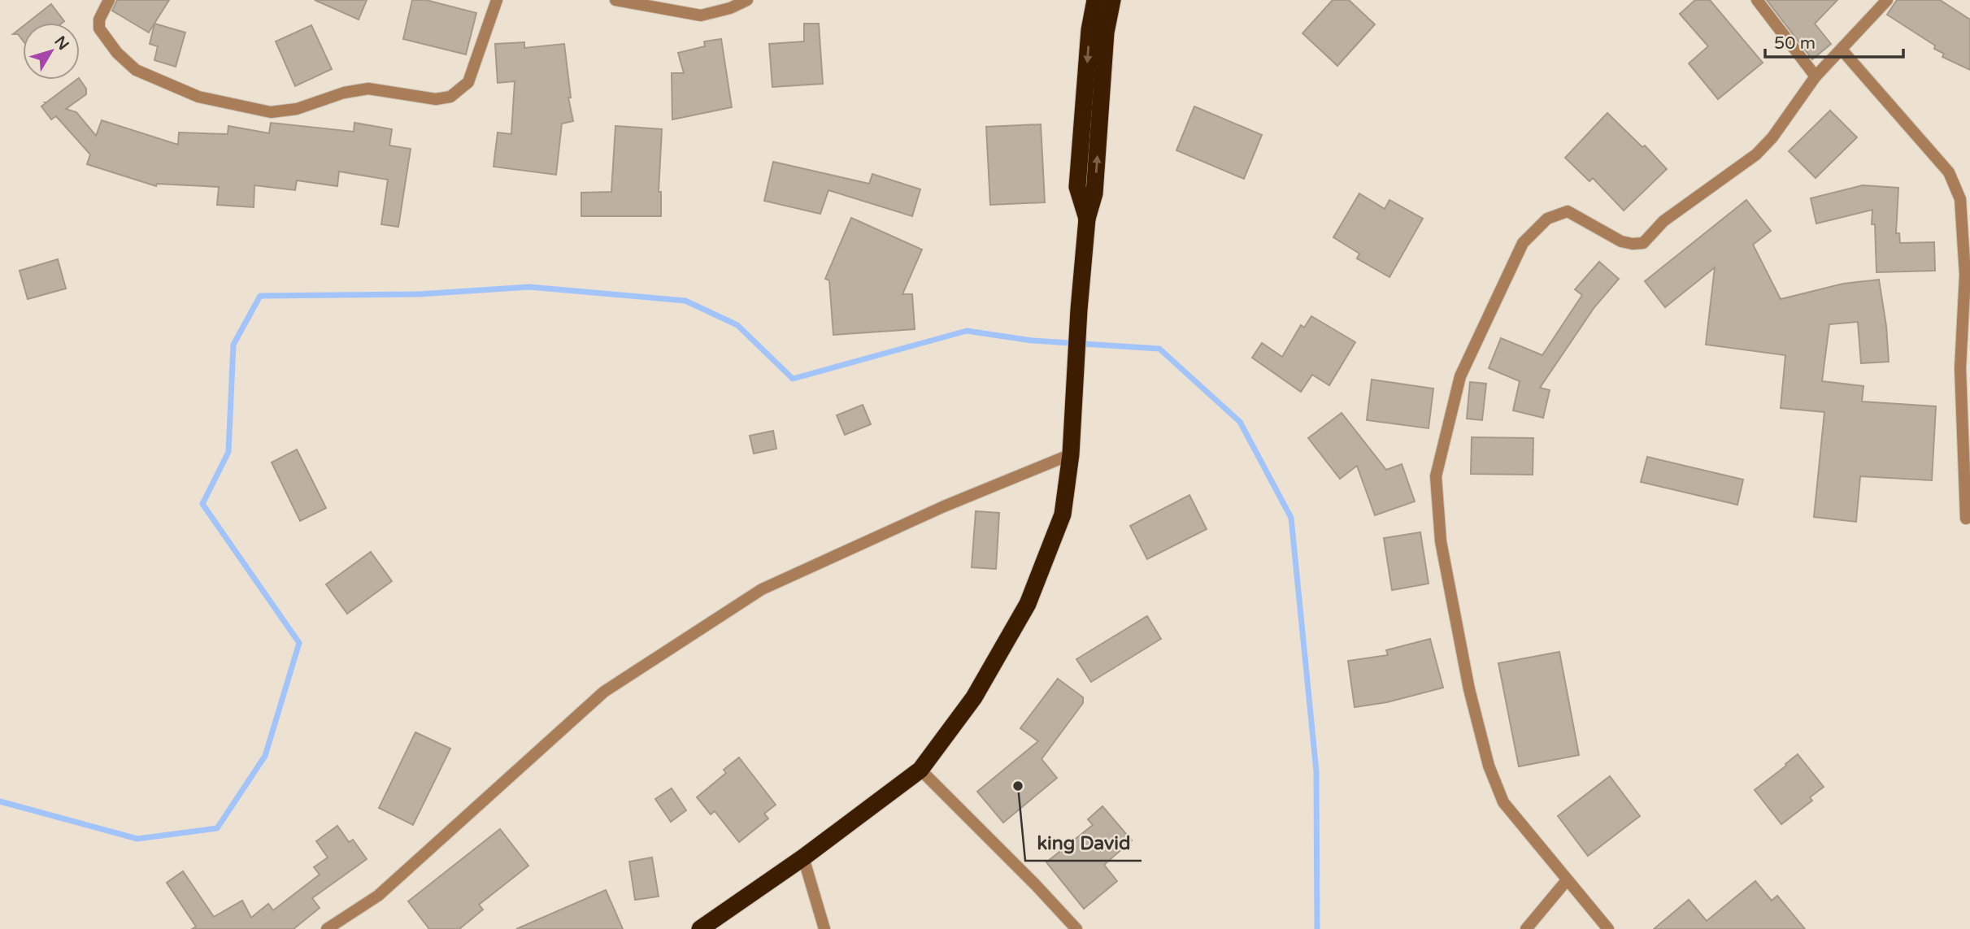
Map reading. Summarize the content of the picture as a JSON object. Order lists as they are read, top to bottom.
{
  "places": ["king David"],
  "scale_bar": "50 m",
  "north": "top right"
}
